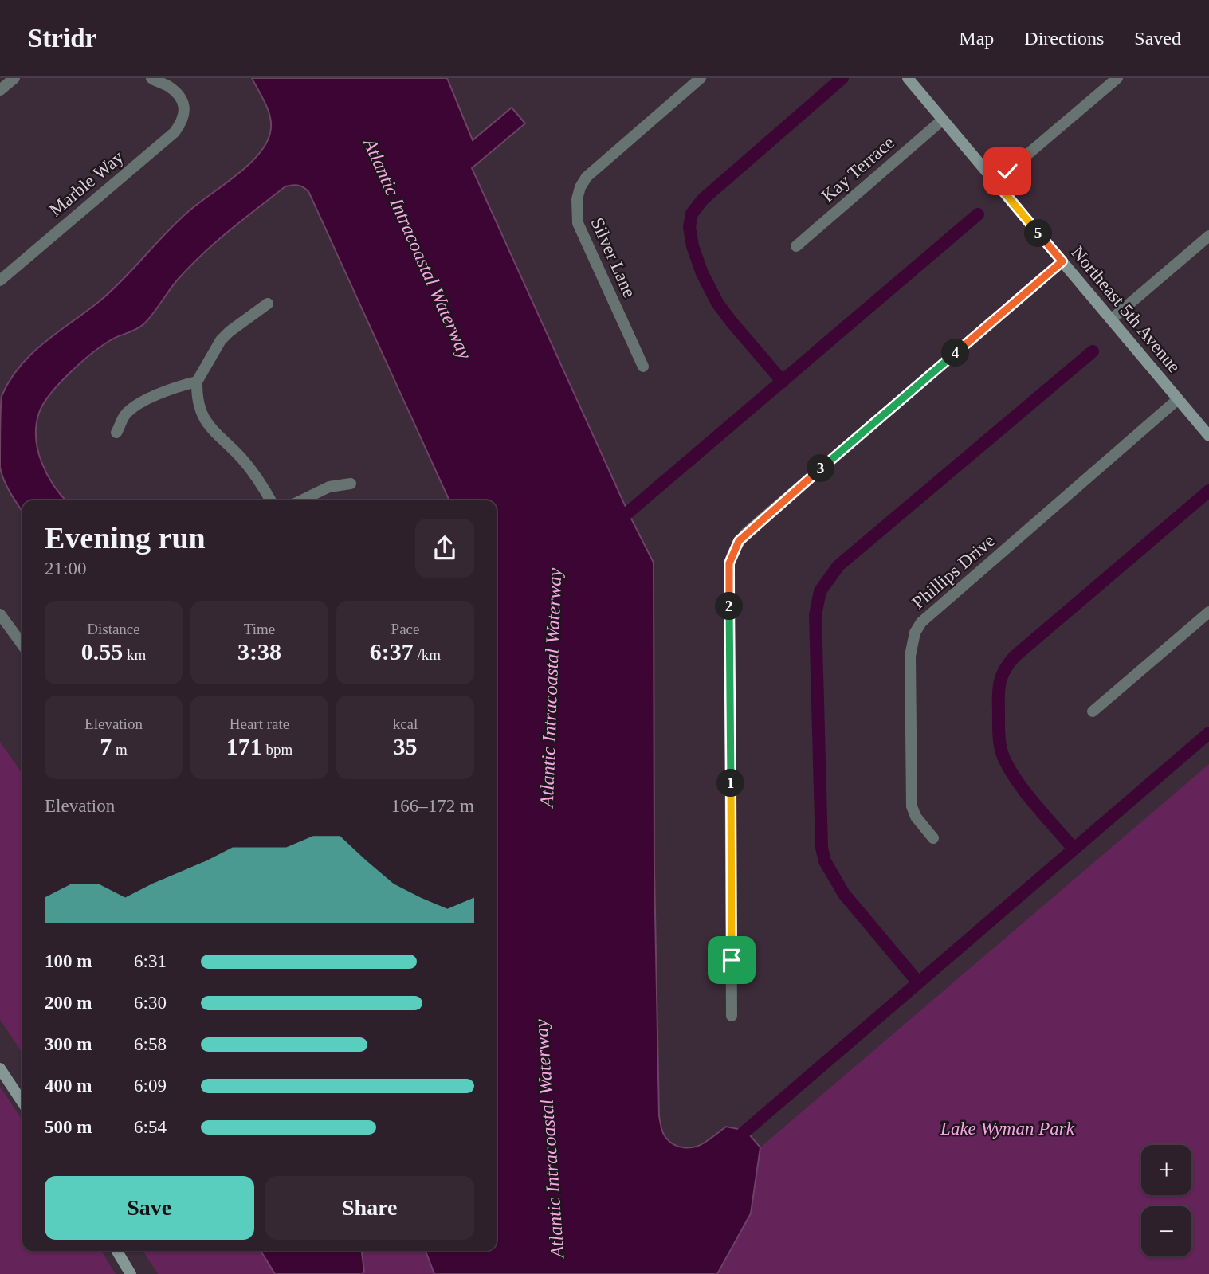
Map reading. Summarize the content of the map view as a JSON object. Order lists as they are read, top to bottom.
{
  "streets": {
    "street": [
      "Kay Terrace",
      "Marble Way",
      "Silver Lane",
      "Northeast 5th Avenue",
      "Phillips Drive"
    ]
  },
  "crossings": [
    ["Kay Terrace", "Northeast 5th Avenue"],
    ["Northeast 5th Avenue", "Phillips Drive"]
  ],
  "water": ["Atlantic Intracoastal Waterway"],
  "parks": ["Lake Wyman Park"],
  "page": {
    "header": "Stridr",
    "nav": ["Map", "Directions", "Saved"],
    "pins": [
      "5",
      "4",
      "3",
      "2",
      "1"
    ],
    "heading": ["Evening run", "21:00"],
    "stats": [
      ["Distance", "0.55 km"],
      ["Time", "3:38"],
      ["Pace", "6:37 /km"],
      ["Elevation", "7 m"],
      ["Heart rate", "171 bpm"],
      ["kcal", "35"]
    ],
    "chart": ["Elevation", "166–172 m"],
    "list": [
      {
        "name": "100 m",
        "note": "6:31"
      },
      {
        "name": "200 m",
        "note": "6:30"
      },
      {
        "name": "300 m",
        "note": "6:58"
      },
      {
        "name": "400 m",
        "note": "6:09"
      },
      {
        "name": "500 m",
        "note": "6:54"
      }
    ],
    "map_buttons": ["+", "−"],
    "buttons": ["Save", "Share"]
  }
}
